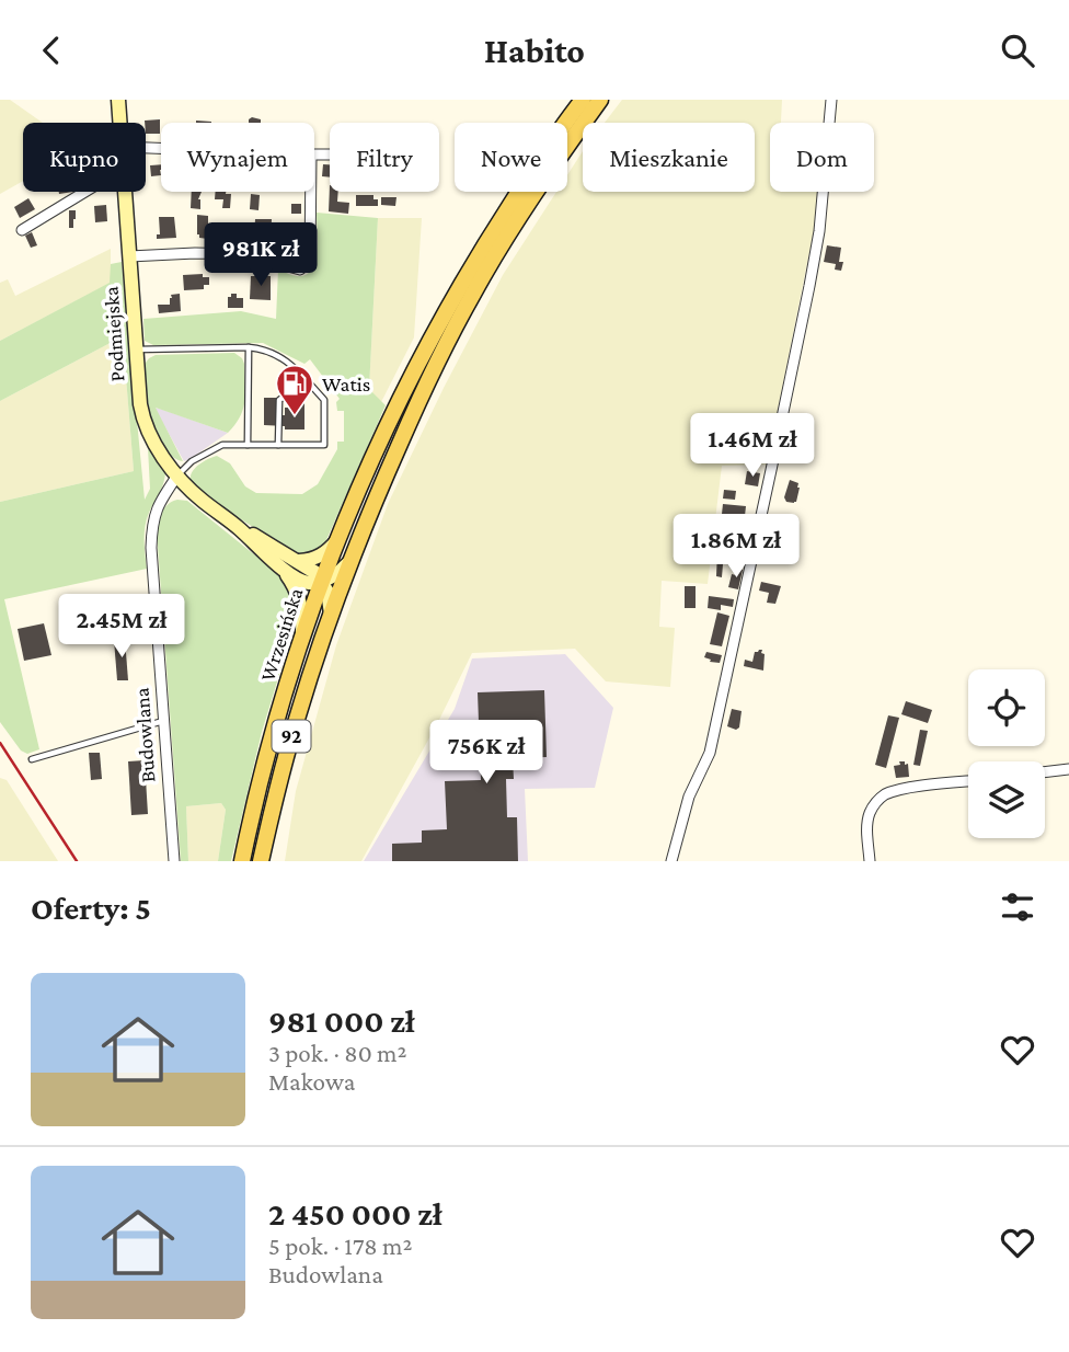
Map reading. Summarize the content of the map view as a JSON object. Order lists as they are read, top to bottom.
{
  "streets": {
    "main road": ["Wrzesińska", "92"],
    "street": ["Podmiejska", "Budowlana"]
  },
  "crossings": [
    ["Podmiejska", "Wrzesińska"],
    ["Podmiejska", "Budowlana"]
  ],
  "places": {
    "fuel station": ["Watis"]
  },
  "page": {
    "header": "Habito",
    "chip": [
      "Kupno",
      "Wynajem",
      "Filtry",
      "Nowe",
      "Mieszkanie",
      "Dom"
    ],
    "price": [
      "981K zł",
      "1.46M zł",
      "1.86M zł",
      "2.45M zł",
      "756K zł"
    ],
    "heading": "Oferty: 5",
    "list": [
      {
        "name": "981 000 zł",
        "note": "3 pok. · 80 m² · Makowa"
      },
      {
        "name": "2 450 000 zł",
        "note": "5 pok. · 178 m² · Budowlana"
      }
    ]
  }
}
